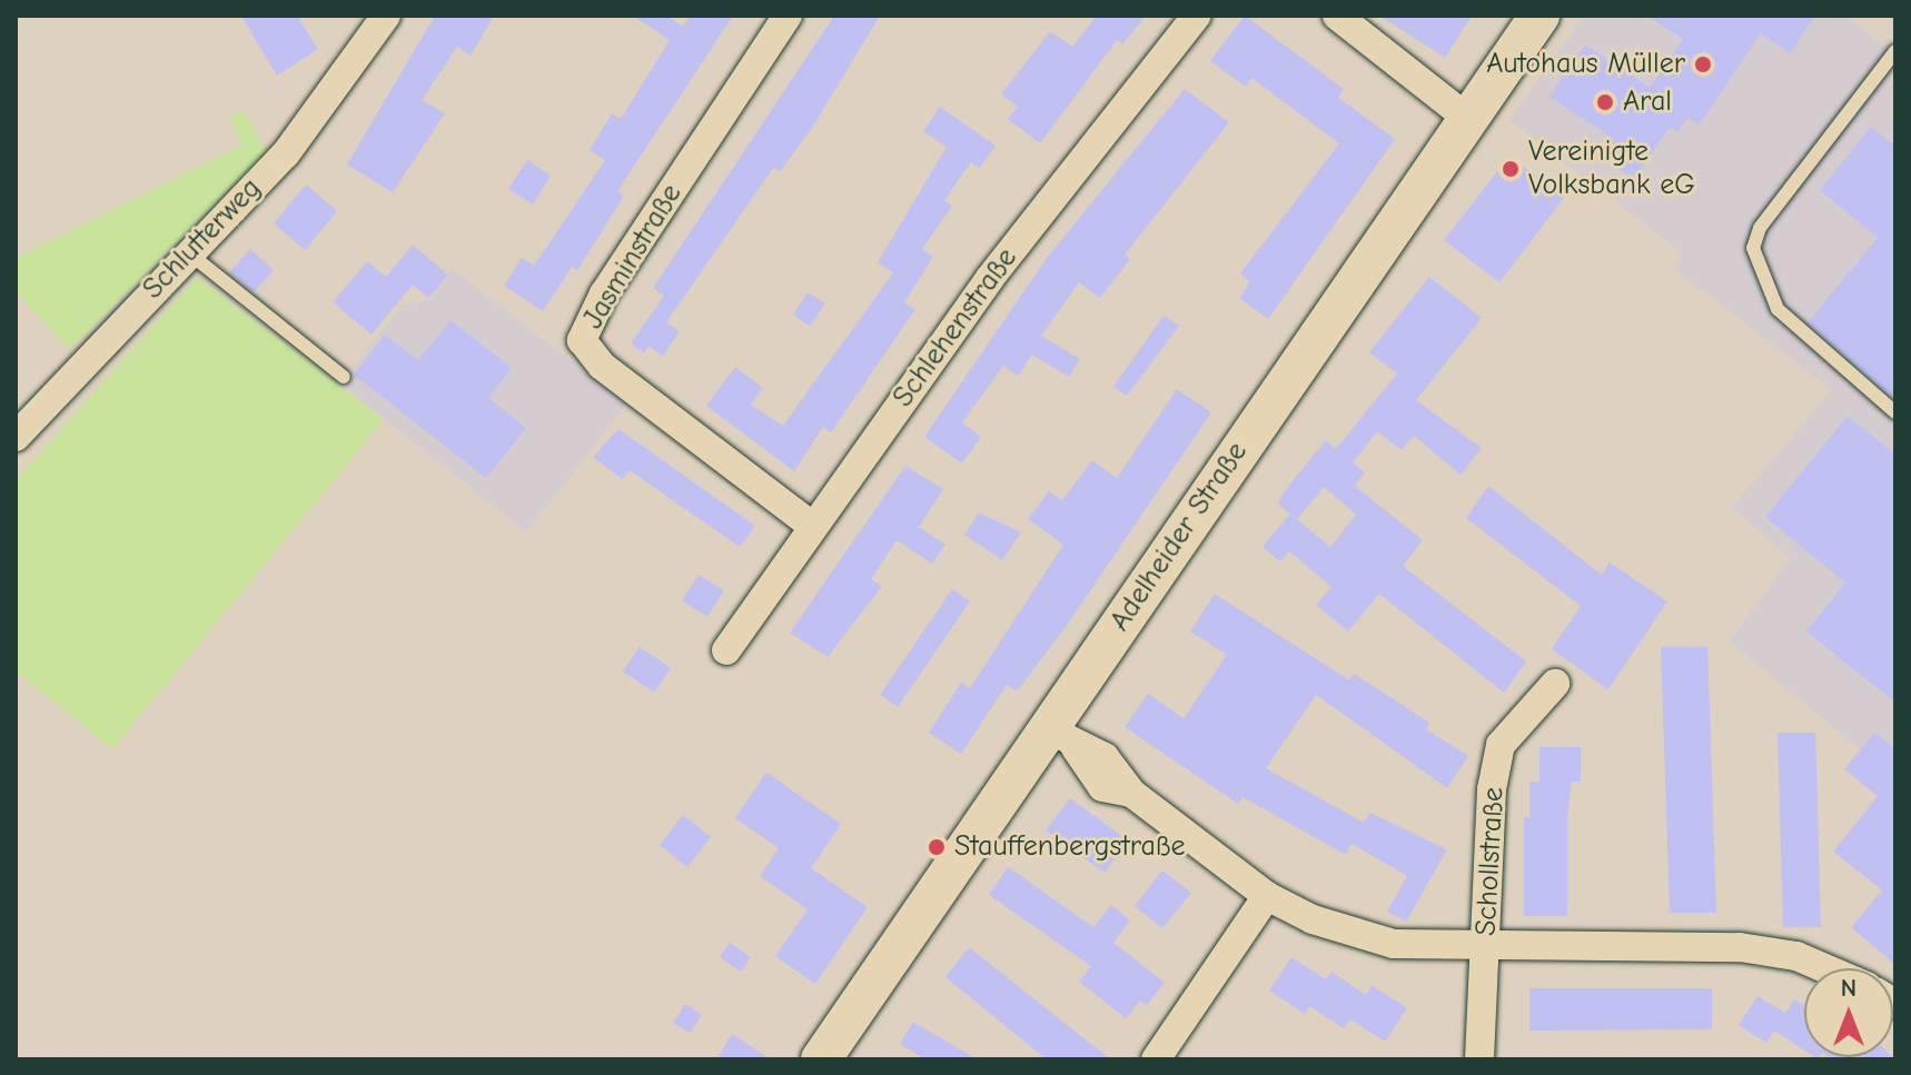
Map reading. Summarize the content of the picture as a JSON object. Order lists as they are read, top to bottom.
{
  "streets": {
    "main road": ["Adelheider Straße"],
    "street": [
      "Schlutterweg",
      "Jasminstraße",
      "Schlehenstraße",
      "Schollstraße"
    ]
  },
  "crossings": [
    ["Jasminstraße", "Schlehenstraße"]
  ],
  "places": [
    "Autohaus Müller",
    "Aral",
    "Vereinigte Volksbank eG",
    "Stauffenbergstraße"
  ],
  "north": "top"
}
